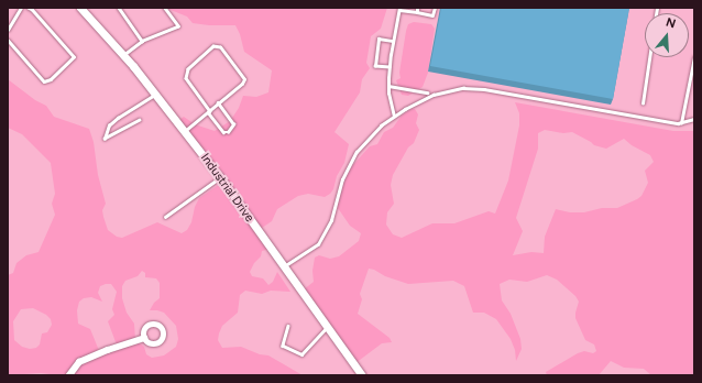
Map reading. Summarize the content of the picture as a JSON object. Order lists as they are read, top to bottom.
{
  "streets": {
    "street": ["Industrial Drive"]
  },
  "north": "top"
}
